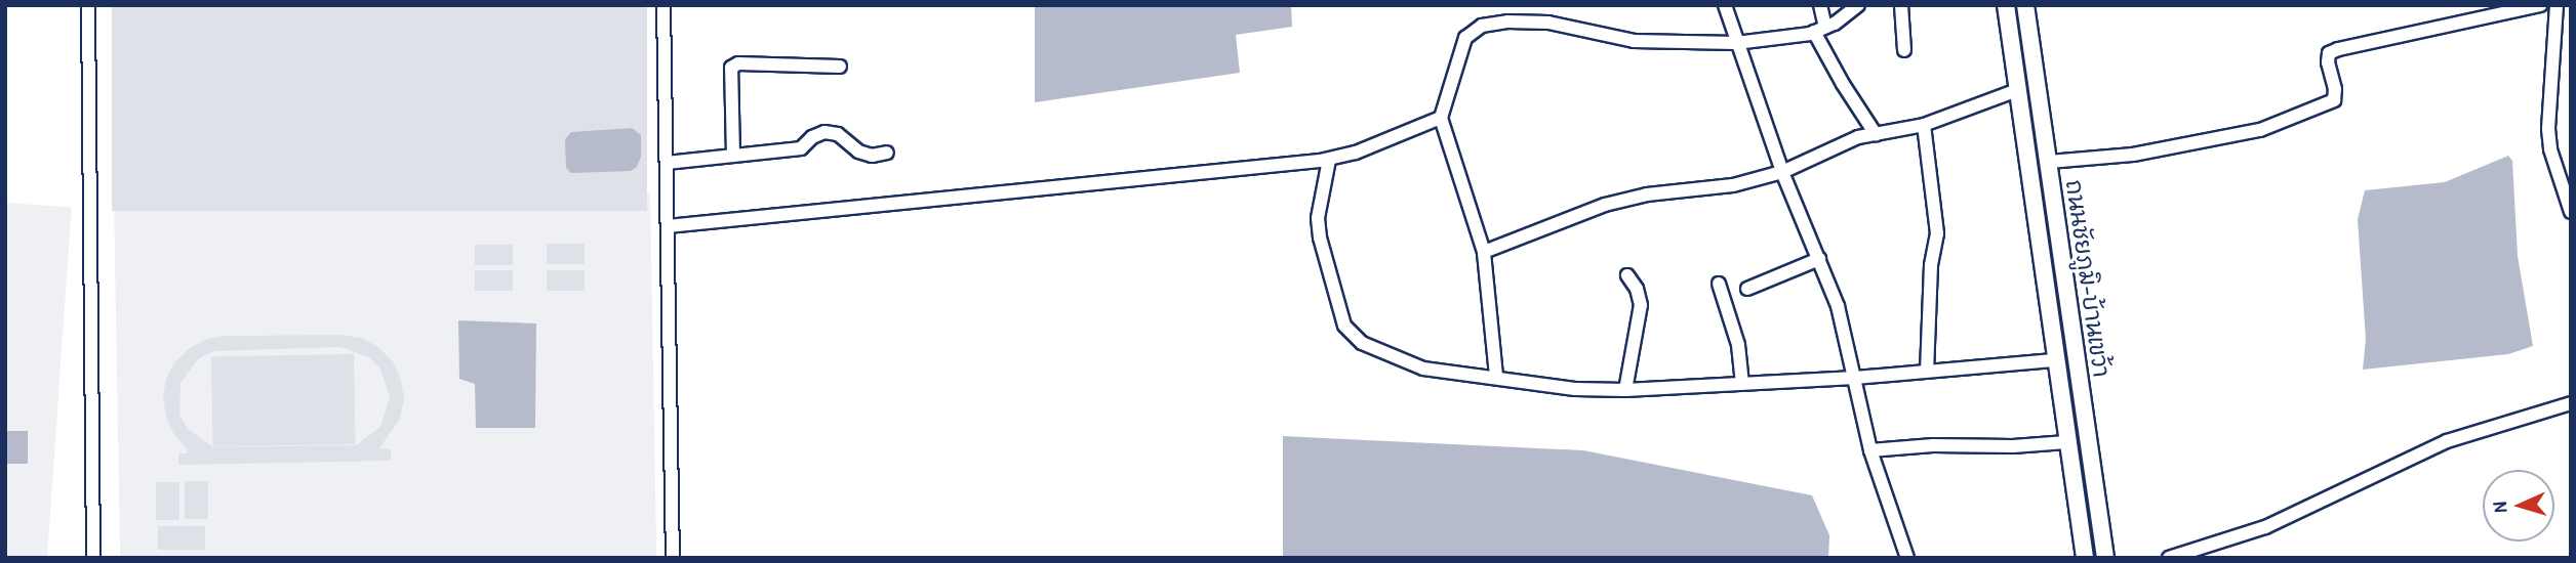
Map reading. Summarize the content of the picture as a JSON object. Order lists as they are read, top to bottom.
{
  "streets": {
    "main road": ["ถนนชัยภูมิ-บ้านเขว้า"]
  },
  "north": "left"
}
